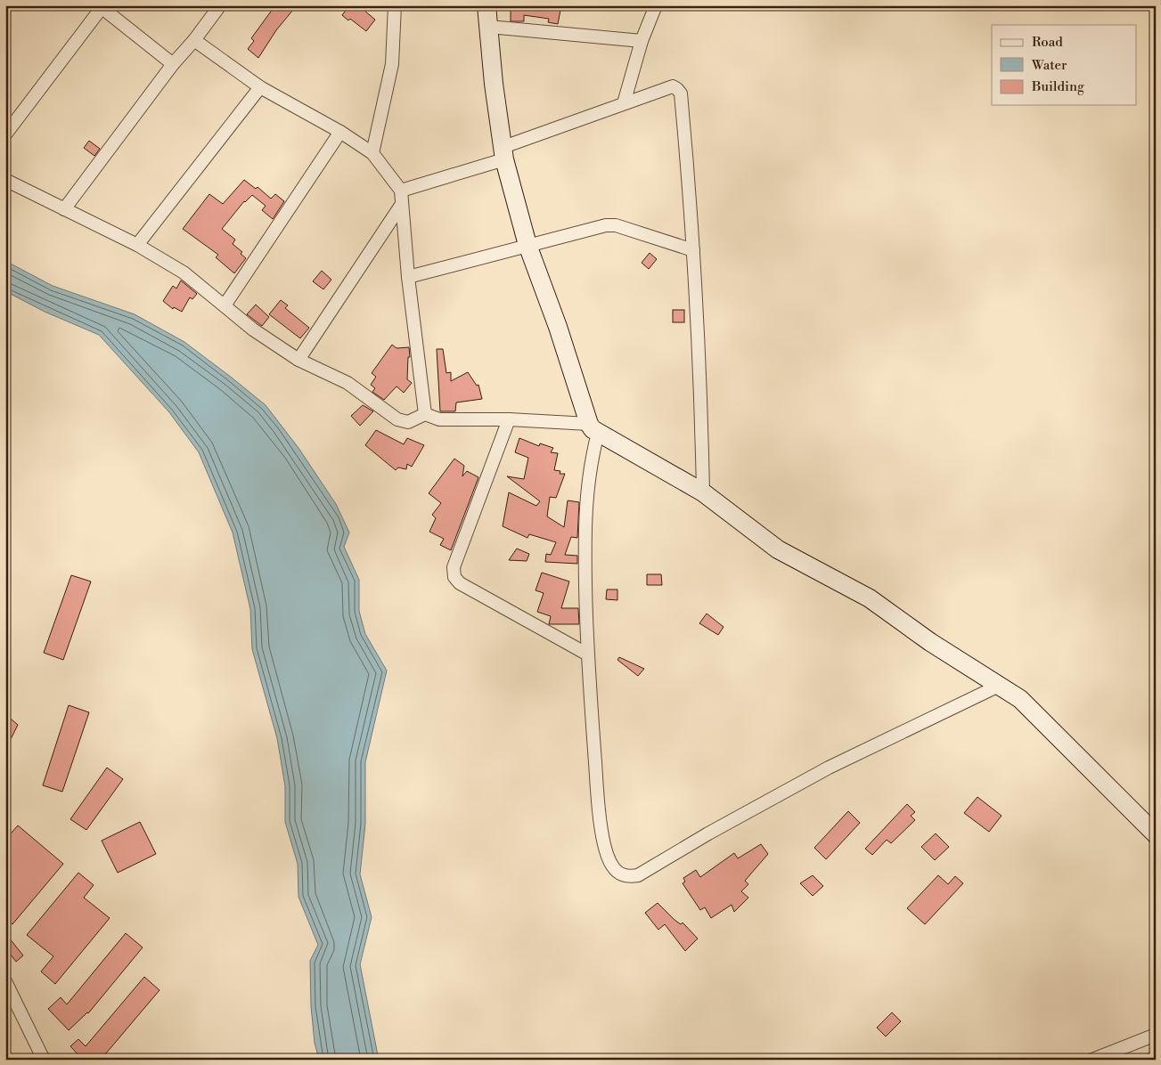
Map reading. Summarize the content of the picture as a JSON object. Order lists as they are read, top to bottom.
{
  "legend": ["Road", "Water", "Building"]
}
